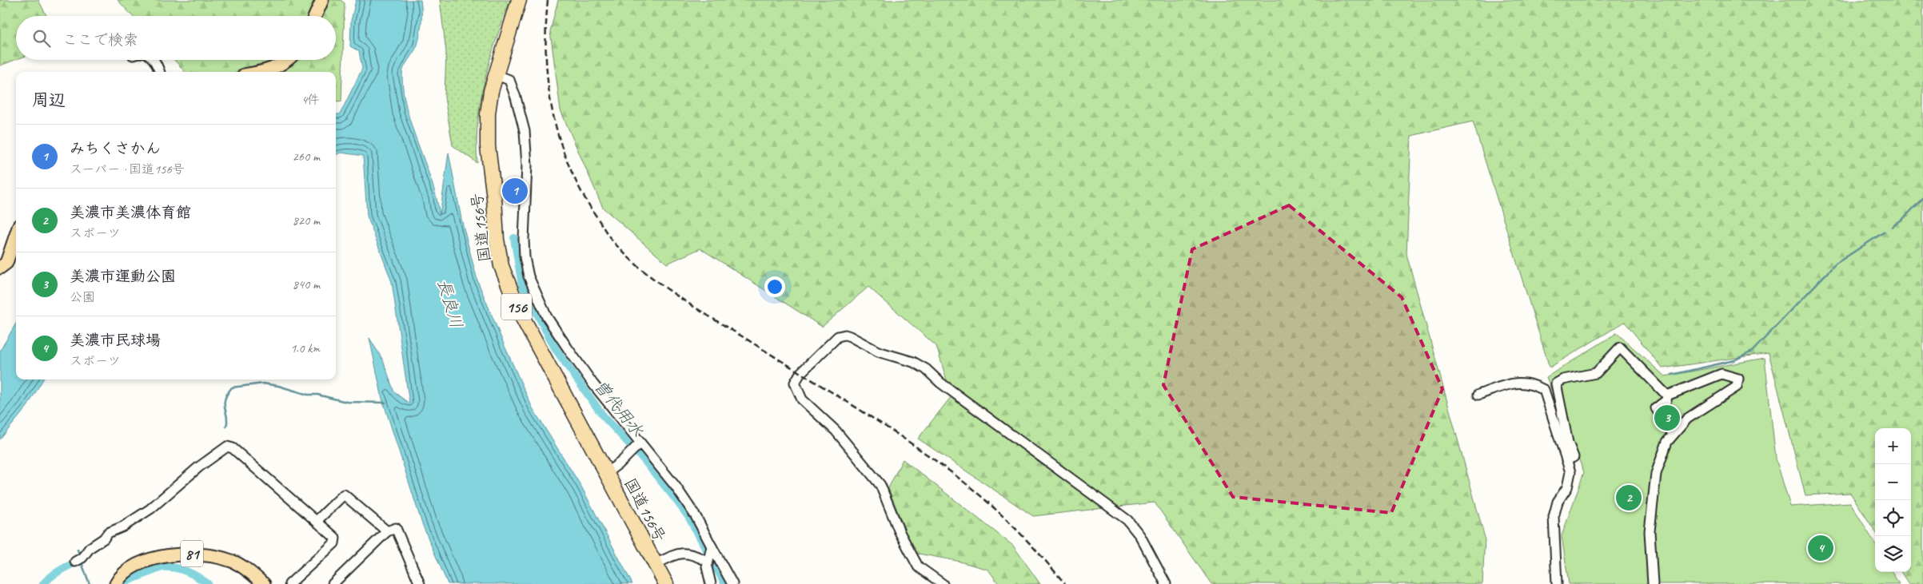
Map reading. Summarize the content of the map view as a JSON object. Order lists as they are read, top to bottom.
{
  "streets": {
    "highway": ["国道156号", "156"],
    "main road": ["81"]
  },
  "water": ["長良川", "曽代用水"],
  "page": {
    "search": "ここで検索",
    "heading": ["周辺", "4件"],
    "list": [
      {
        "mark": "1",
        "name": "みちくさかん",
        "note": "スーパー · 国道156号",
        "value": "260 m"
      },
      {
        "mark": "2",
        "name": "美濃市美濃体育館",
        "note": "スポーツ",
        "value": "820 m"
      },
      {
        "mark": "3",
        "name": "美濃市運動公園",
        "note": "公園",
        "value": "840 m"
      },
      {
        "mark": "4",
        "name": "美濃市民球場",
        "note": "スポーツ",
        "value": "1.0 km"
      }
    ],
    "pins": [
      "1",
      "3",
      "2",
      "4"
    ],
    "map_buttons": ["+", "−"]
  }
}
